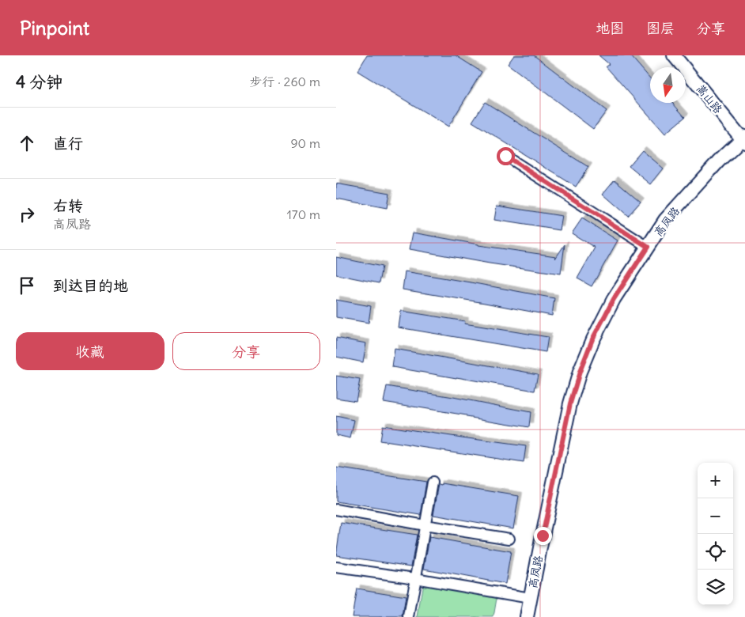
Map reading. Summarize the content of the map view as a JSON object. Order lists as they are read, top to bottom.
{
  "streets": {
    "street": ["嵩山路", "高凤路"]
  },
  "crossings": [
    ["嵩山路", "高凤路"]
  ],
  "north": "bottom",
  "page": {
    "header": "Pinpoint",
    "nav": ["地图", "图层", "分享"],
    "heading": ["4 分钟", "步行 · 260 m"],
    "list": [
      ["直行", "90 m"],
      ["右转", "高凤路", "170 m"],
      "到达目的地"
    ],
    "buttons": ["收藏", "分享"],
    "map_buttons": ["+", "−"]
  }
}
